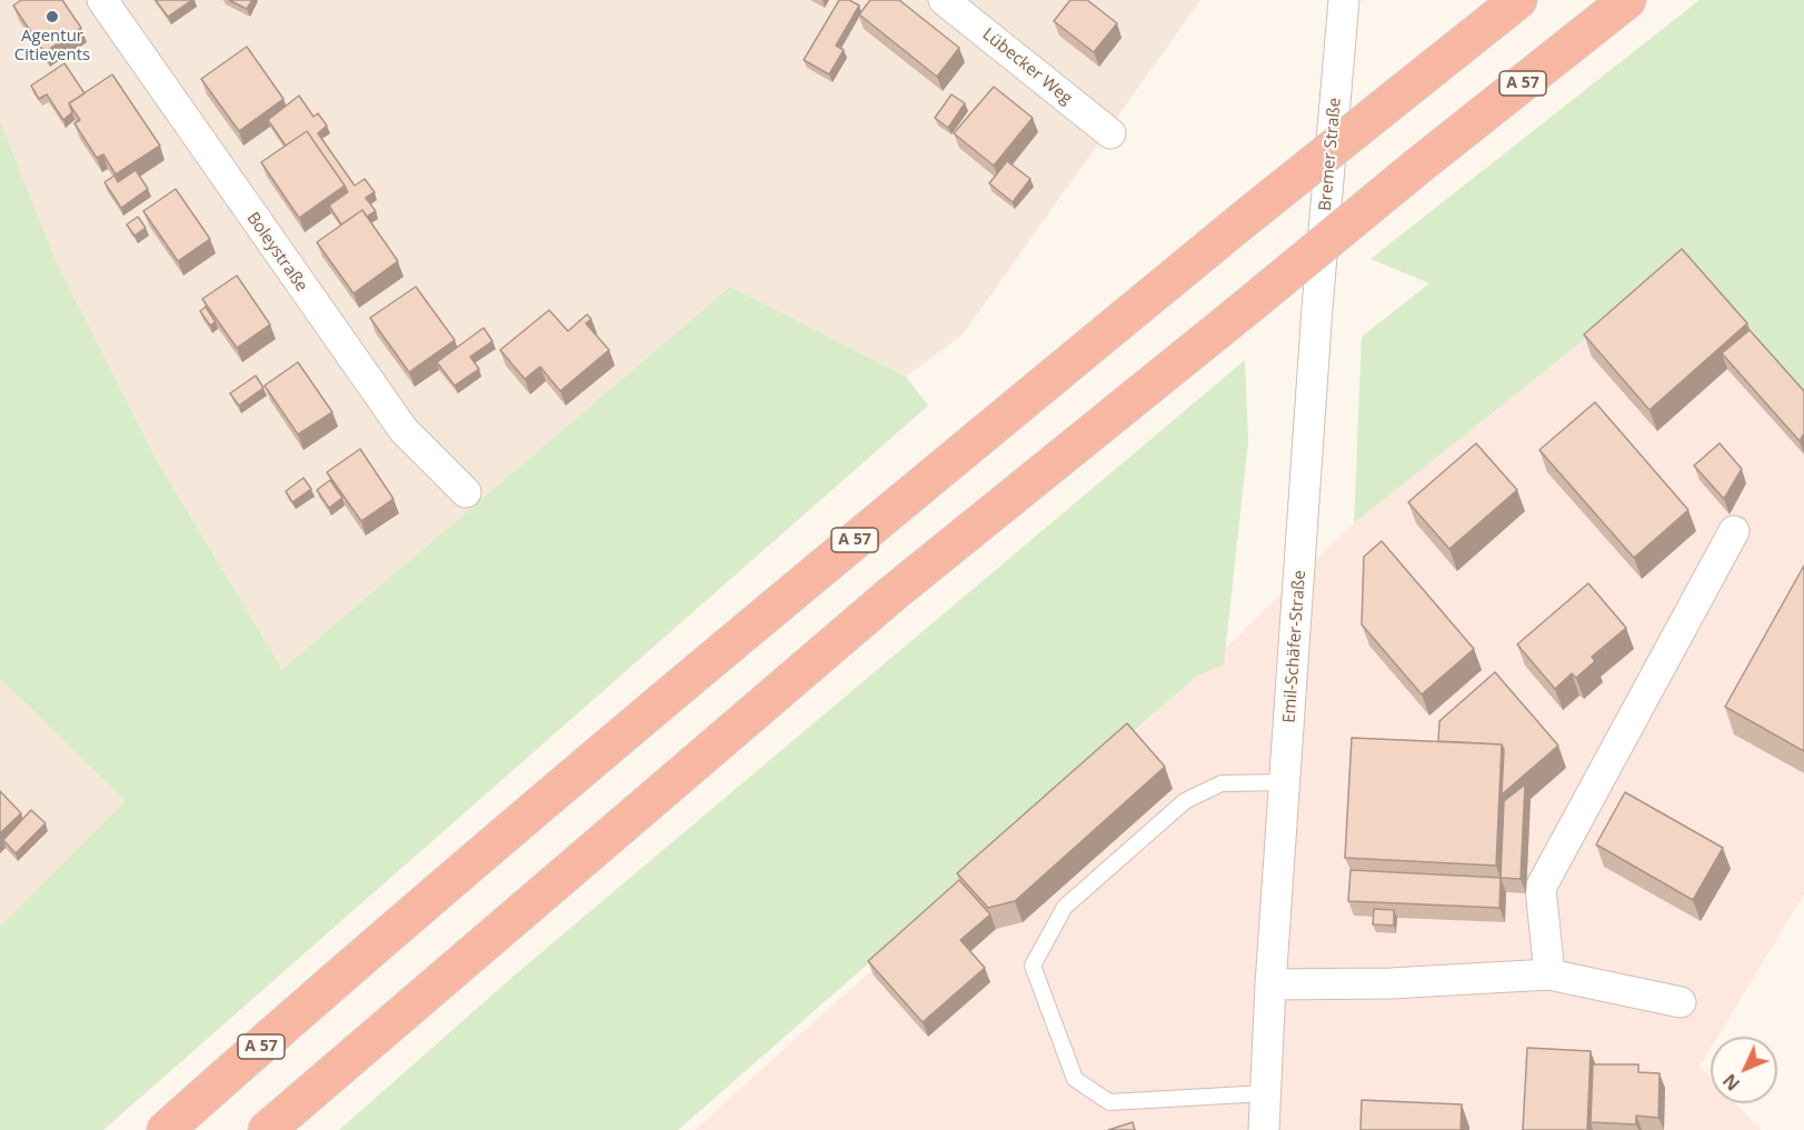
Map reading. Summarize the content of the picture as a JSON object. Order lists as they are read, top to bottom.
{
  "streets": {
    "highway": ["A 57"],
    "street": [
      "Lübecker Weg",
      "Bremer Straße",
      "Boleystraße",
      "Emil-Schäfer-Straße"
    ]
  },
  "crossings": [
    ["Bremer Straße", "Emil-Schäfer-Straße"]
  ],
  "places": ["Agentur Citievents"],
  "north": "bottom left"
}
